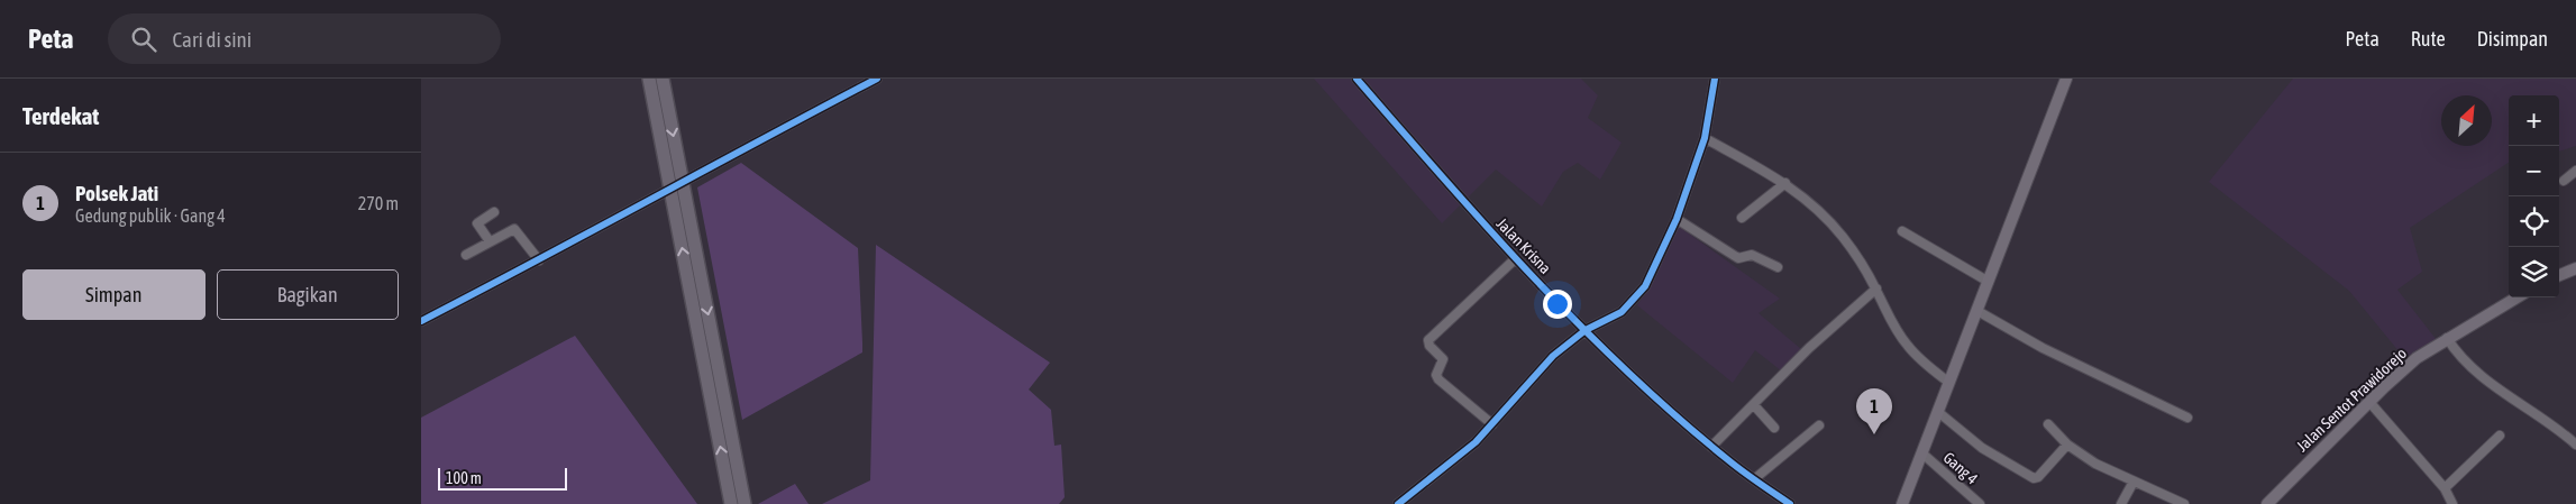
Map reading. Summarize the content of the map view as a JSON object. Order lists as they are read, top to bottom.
{
  "streets": {
    "main road": ["Jalan Sentot Prawidorejo"],
    "street": ["Jalan Krisna", "Gang 4"]
  },
  "scale_bar": "100 m",
  "north": "top right",
  "page": {
    "header": "Peta",
    "search": "Cari di sini",
    "nav": ["Peta", "Rute", "Disimpan"],
    "heading": "Terdekat",
    "map_buttons": ["+", "−"],
    "list": [
      {
        "mark": "1",
        "name": "Polsek Jati",
        "note": "Gedung publik · Gang 4",
        "value": "270 m"
      }
    ],
    "buttons": ["Simpan", "Bagikan"],
    "pins": "1",
    "scale": "100 m"
  }
}
